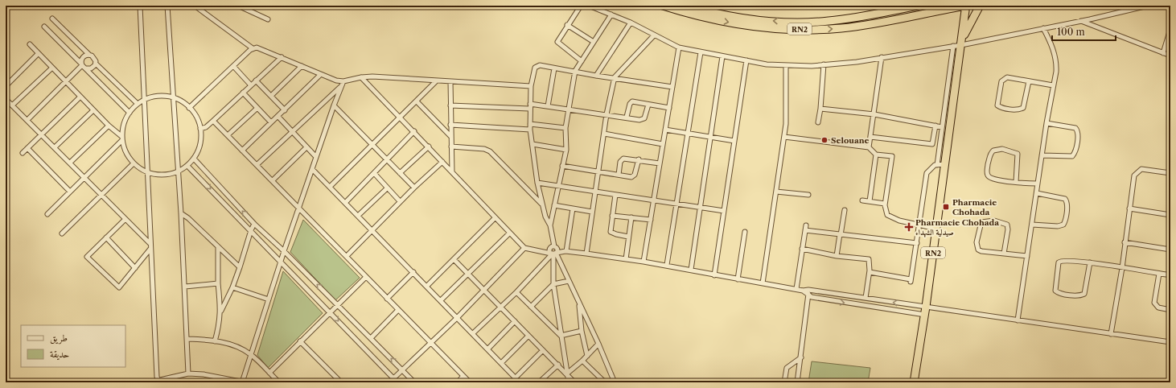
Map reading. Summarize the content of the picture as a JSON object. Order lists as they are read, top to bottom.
{
  "streets": {
    "highway": ["RN2"]
  },
  "places": {
    "other": ["Selouane"],
    "transit": ["Pharmacie Chohada"],
    "health": ["Pharmacie Chohada صيدلية الشهداء"]
  },
  "legend": ["طريق", "حديقة"],
  "scale_bar": "100 m"
}
